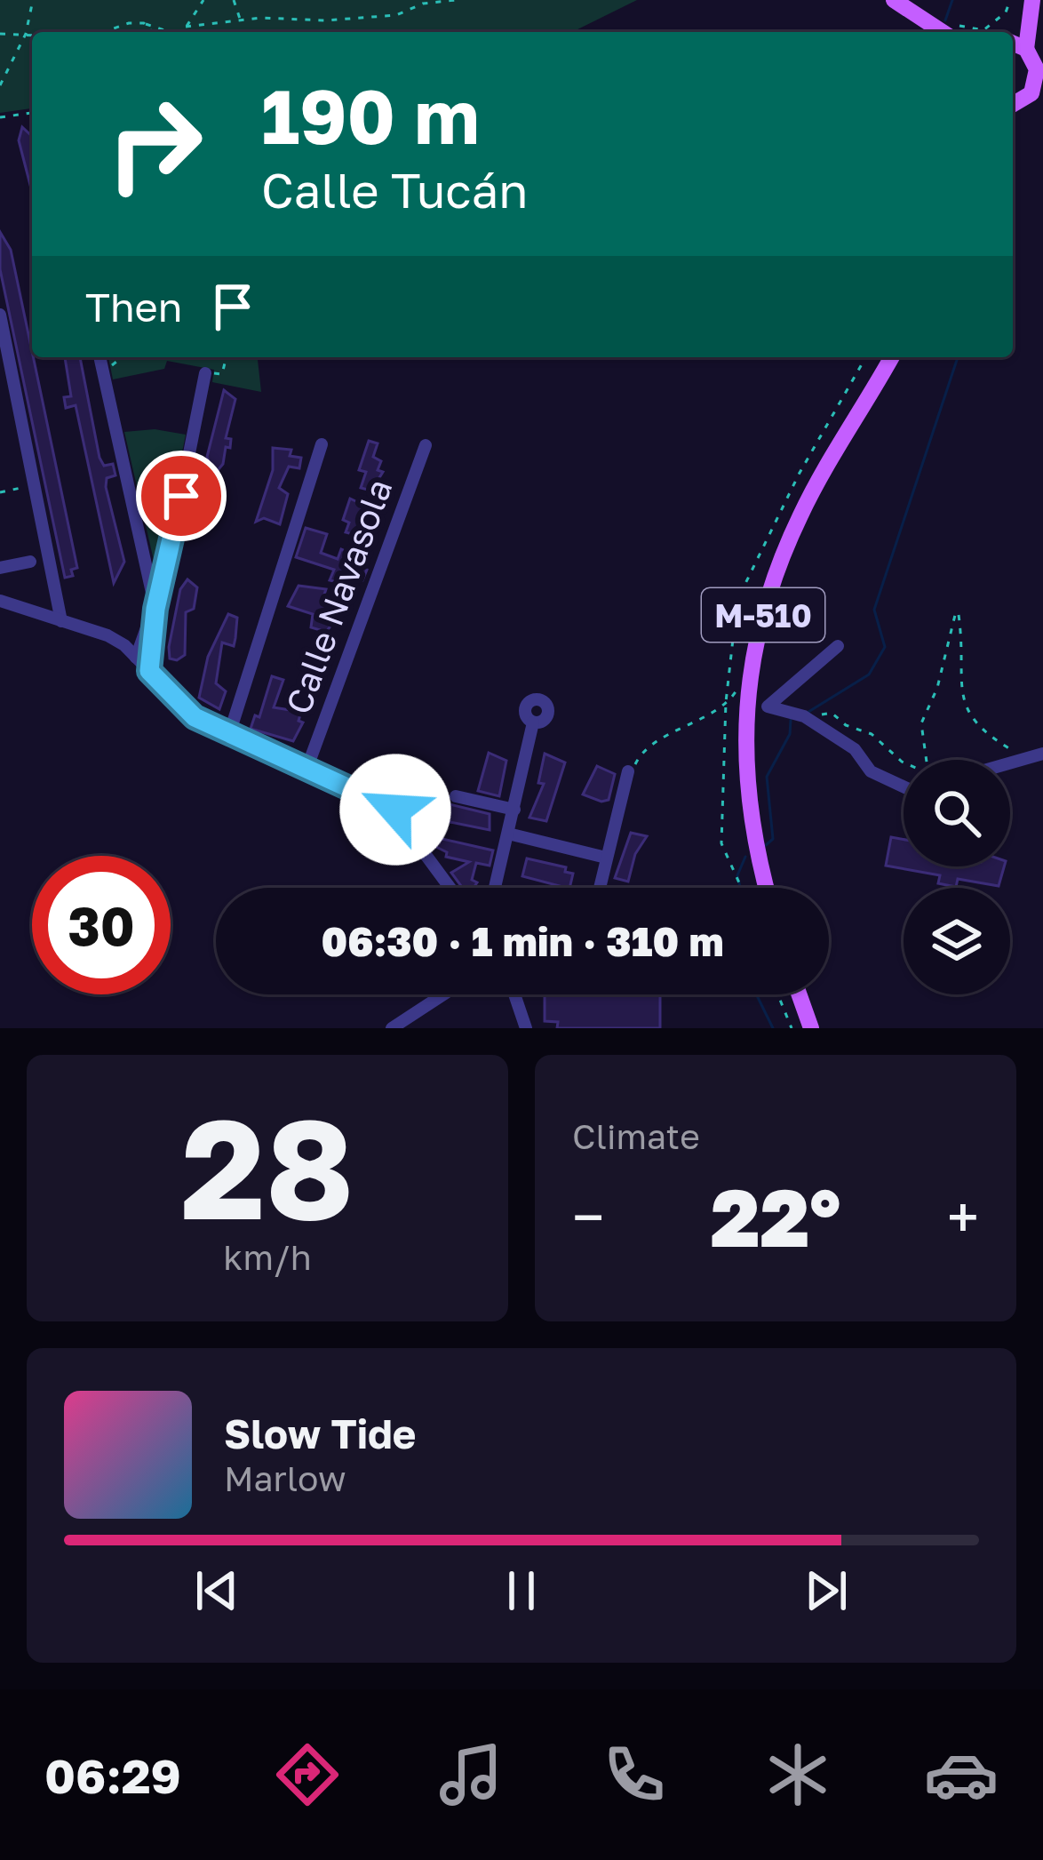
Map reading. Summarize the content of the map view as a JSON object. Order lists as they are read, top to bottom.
{
  "streets": {
    "main road": ["M-510"],
    "street": ["Calle Navasola"]
  },
  "page": {
    "turn": ["190 m", "Calle Tucán"],
    "then": "Then",
    "limit": "30",
    "trip": "06:30 · 1 min · 310 m",
    "tile": [
      ["28", "km/h"],
      "Climate"
    ],
    "heat": ["−", "22°", "+"],
    "song": ["Slow Tide", "Marlow"],
    "tabs": "06:29"
  }
}
